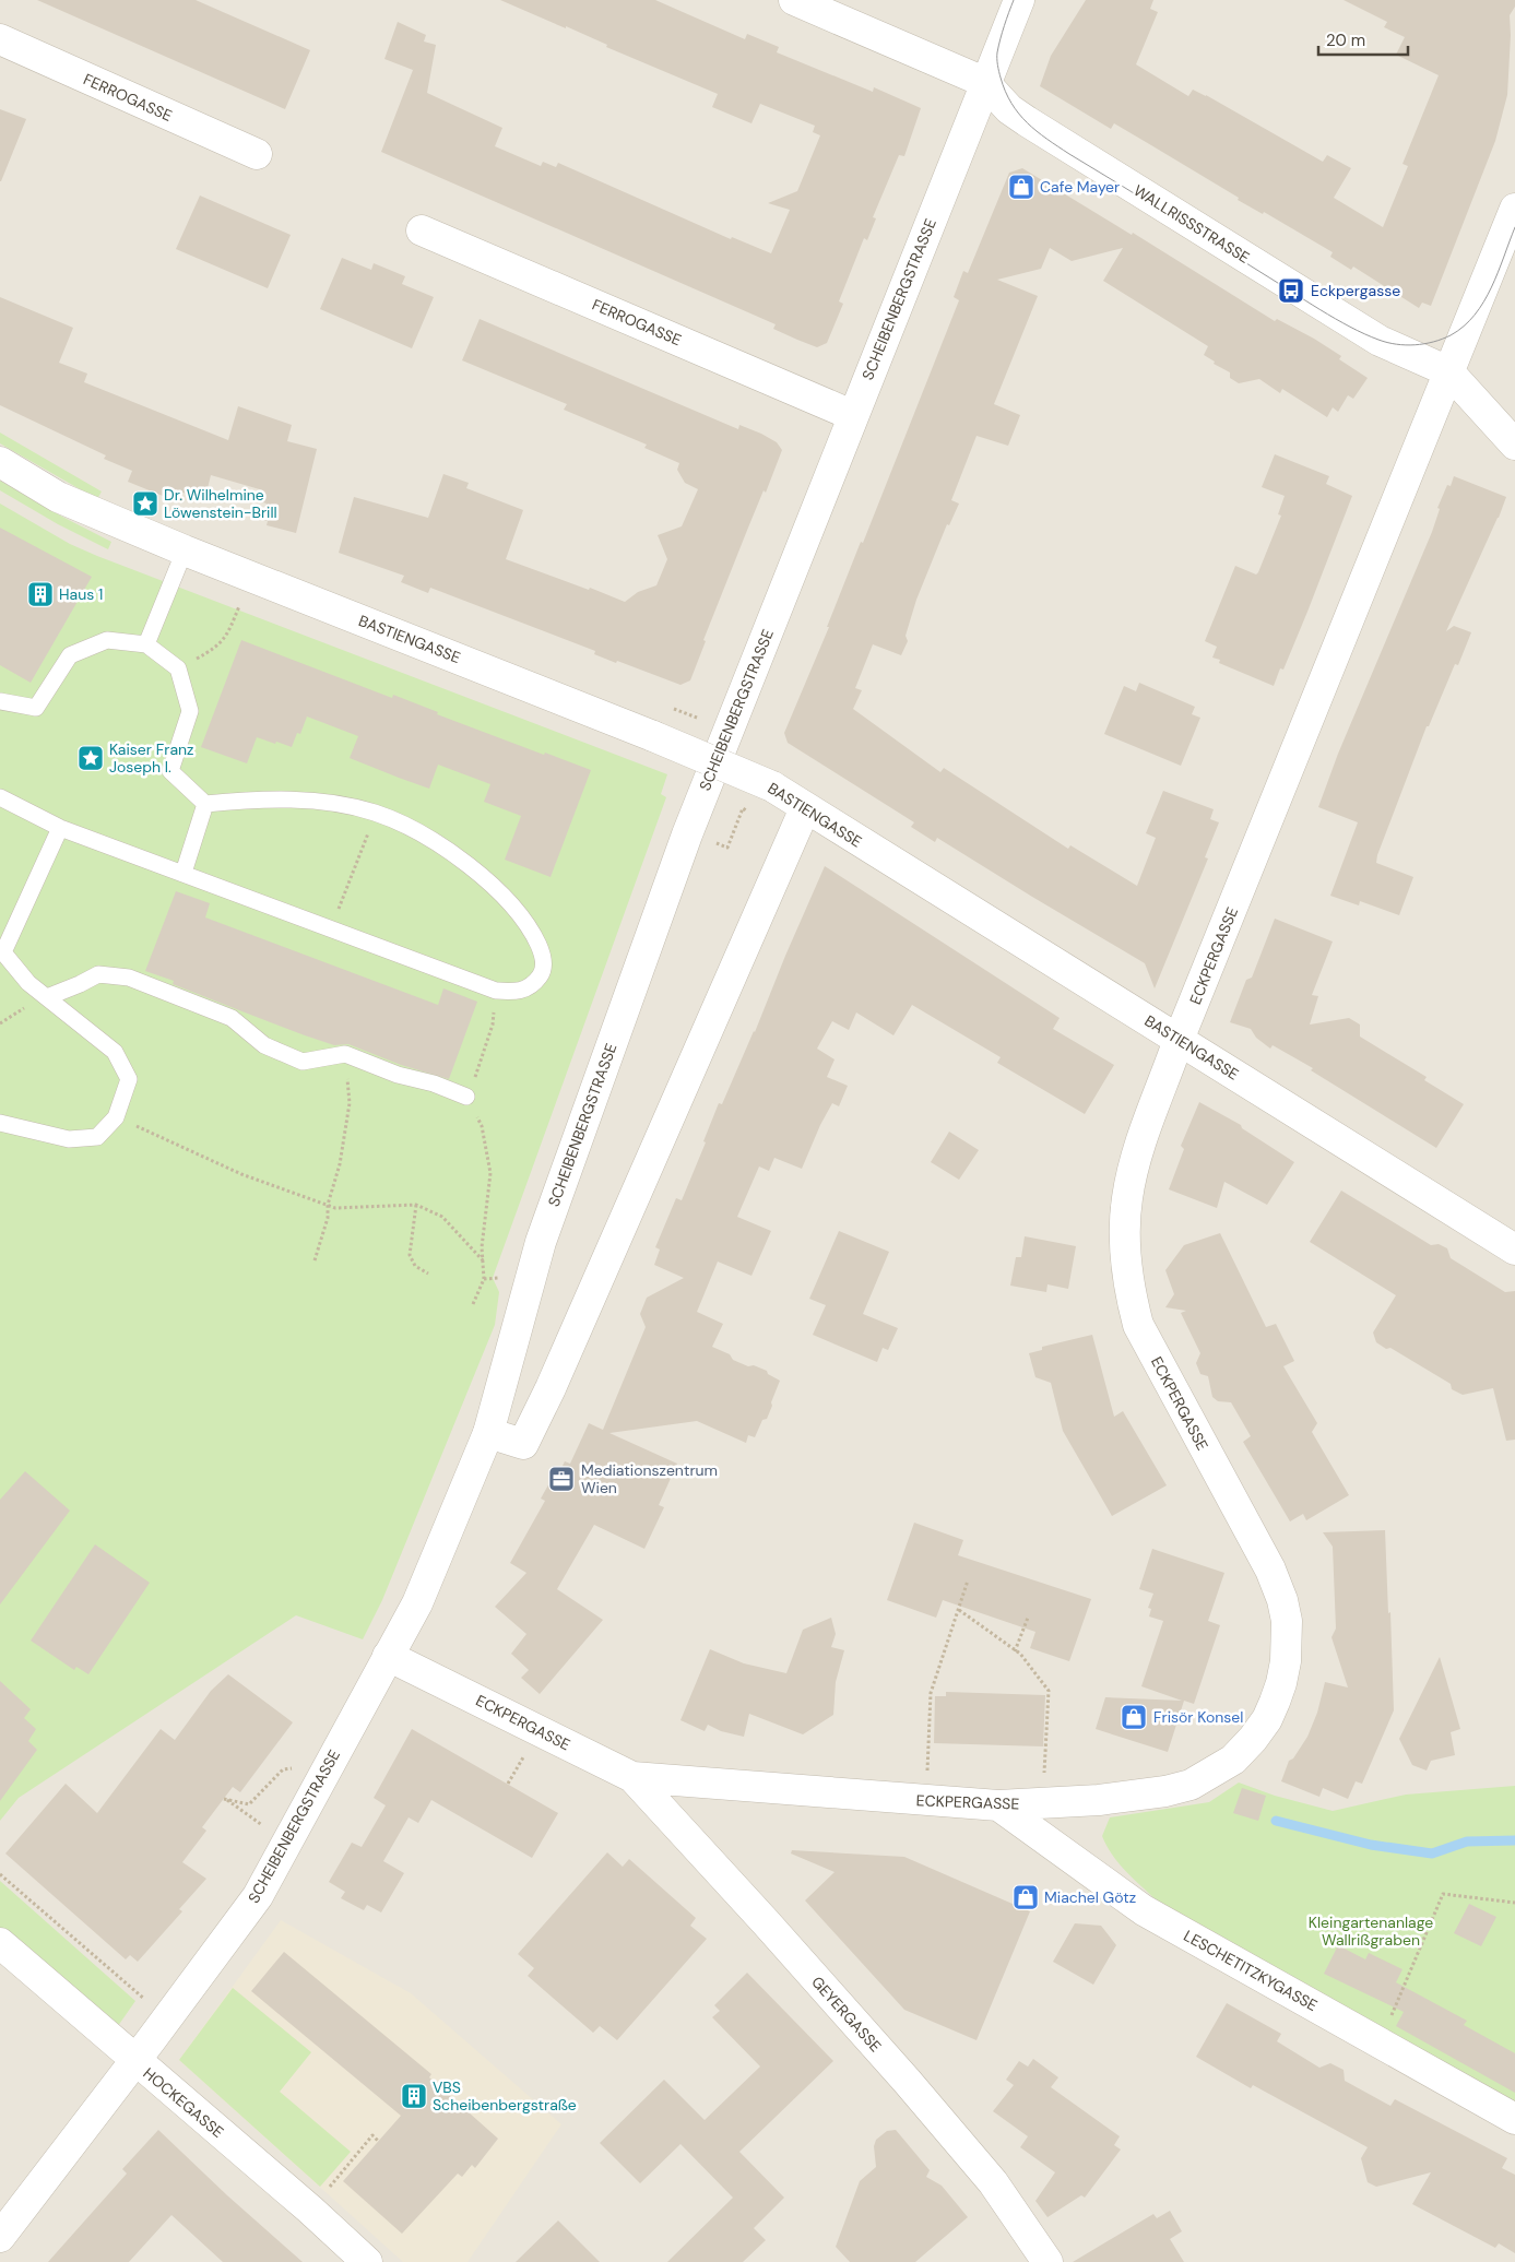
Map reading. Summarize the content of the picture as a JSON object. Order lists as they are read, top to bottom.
{
  "streets": {
    "street": [
      "FERROGASSE",
      "WALLRISSSTRASSE",
      "SCHEIBENBERGSTRASSE",
      "BASTIENGASSE",
      "ECKPERGASSE",
      "LESCHETITZKYGASSE",
      "GEYERGASSE",
      "HOCKEGASSE"
    ]
  },
  "crossings": [
    ["FERROGASSE", "SCHEIBENBERGSTRASSE"],
    ["WALLRISSSTRASSE", "SCHEIBENBERGSTRASSE"],
    ["WALLRISSSTRASSE", "ECKPERGASSE"],
    ["SCHEIBENBERGSTRASSE", "ECKPERGASSE"],
    ["SCHEIBENBERGSTRASSE", "HOCKEGASSE"],
    ["BASTIENGASSE", "ECKPERGASSE"],
    ["ECKPERGASSE", "LESCHETITZKYGASSE"],
    ["ECKPERGASSE", "GEYERGASSE"]
  ],
  "parks": ["Kleingartenanlage Wallrißgraben"],
  "places": {
    "shop": ["Cafe Mayer", "Frisör Konsel", "Miachel Götz"],
    "bus stop": ["Eckpergasse"],
    "place": ["Dr. Wilhelmine Löwenstein-Brill", "Kaiser Franz Joseph I."],
    "building": ["Haus 1", "VBS Scheibenbergstraße"],
    "office": ["Mediationszentrum Wien"]
  },
  "scale_bar": "20 m"
}
